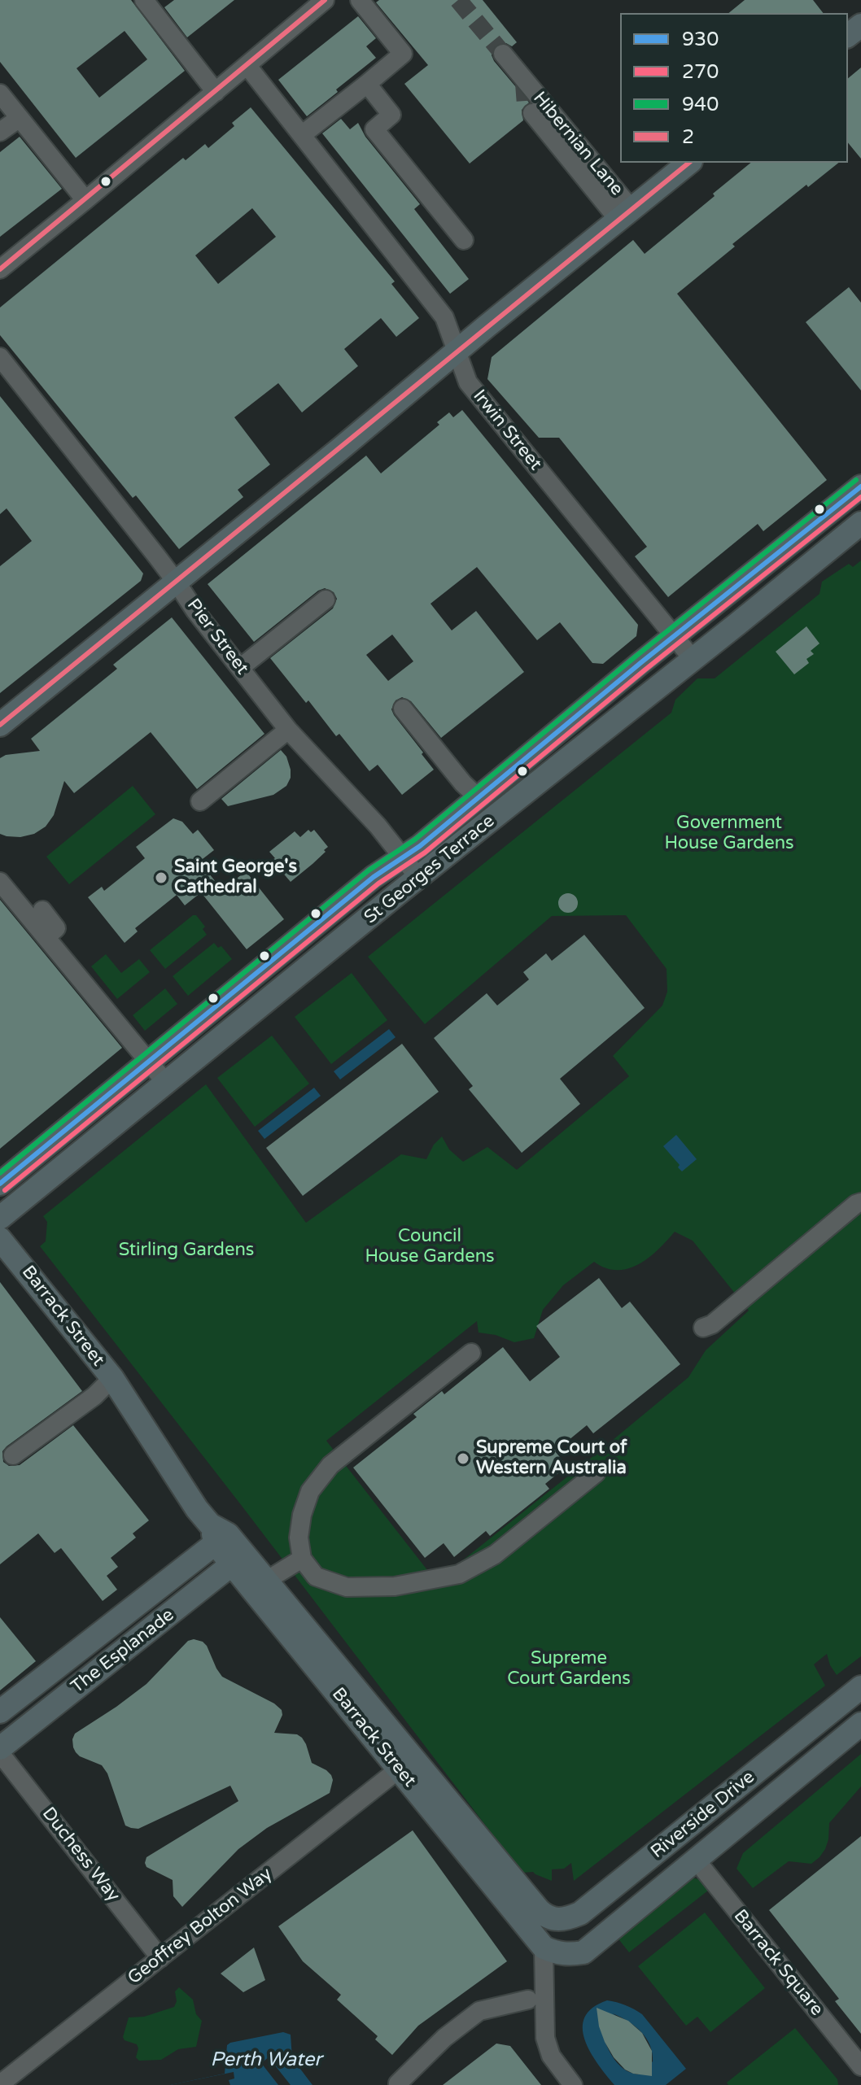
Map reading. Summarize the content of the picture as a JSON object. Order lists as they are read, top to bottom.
{
  "streets": {
    "main road": [
      "St Georges Terrace",
      "Barrack Street",
      "The Esplanade",
      "Riverside Drive"
    ],
    "street": [
      "Hibernian Lane",
      "Irwin Street",
      "Pier Street",
      "Duchess Way",
      "Geoffrey Bolton Way",
      "Barrack Square"
    ]
  },
  "crossings": [
    ["Irwin Street", "St Georges Terrace"],
    ["Pier Street", "St Georges Terrace"],
    ["Barrack Street", "The Esplanade"],
    ["Barrack Street", "Riverside Drive"],
    ["Barrack Street", "Geoffrey Bolton Way"],
    ["The Esplanade", "Duchess Way"],
    ["Riverside Drive", "Barrack Square"],
    ["Duchess Way", "Geoffrey Bolton Way"]
  ],
  "water": ["Perth Water"],
  "parks": [
    "Government House Gardens",
    "Council House Gardens",
    "Stirling Gardens",
    "Supreme Court Gardens"
  ],
  "places": ["Saint George's Cathedral", "Supreme Court of Western Australia"],
  "lines": [
    "transit line 2",
    "transit line 940",
    "transit line 930",
    "transit line 270"
  ],
  "legend": [
    "930",
    "270",
    "940",
    "2"
  ]
}
